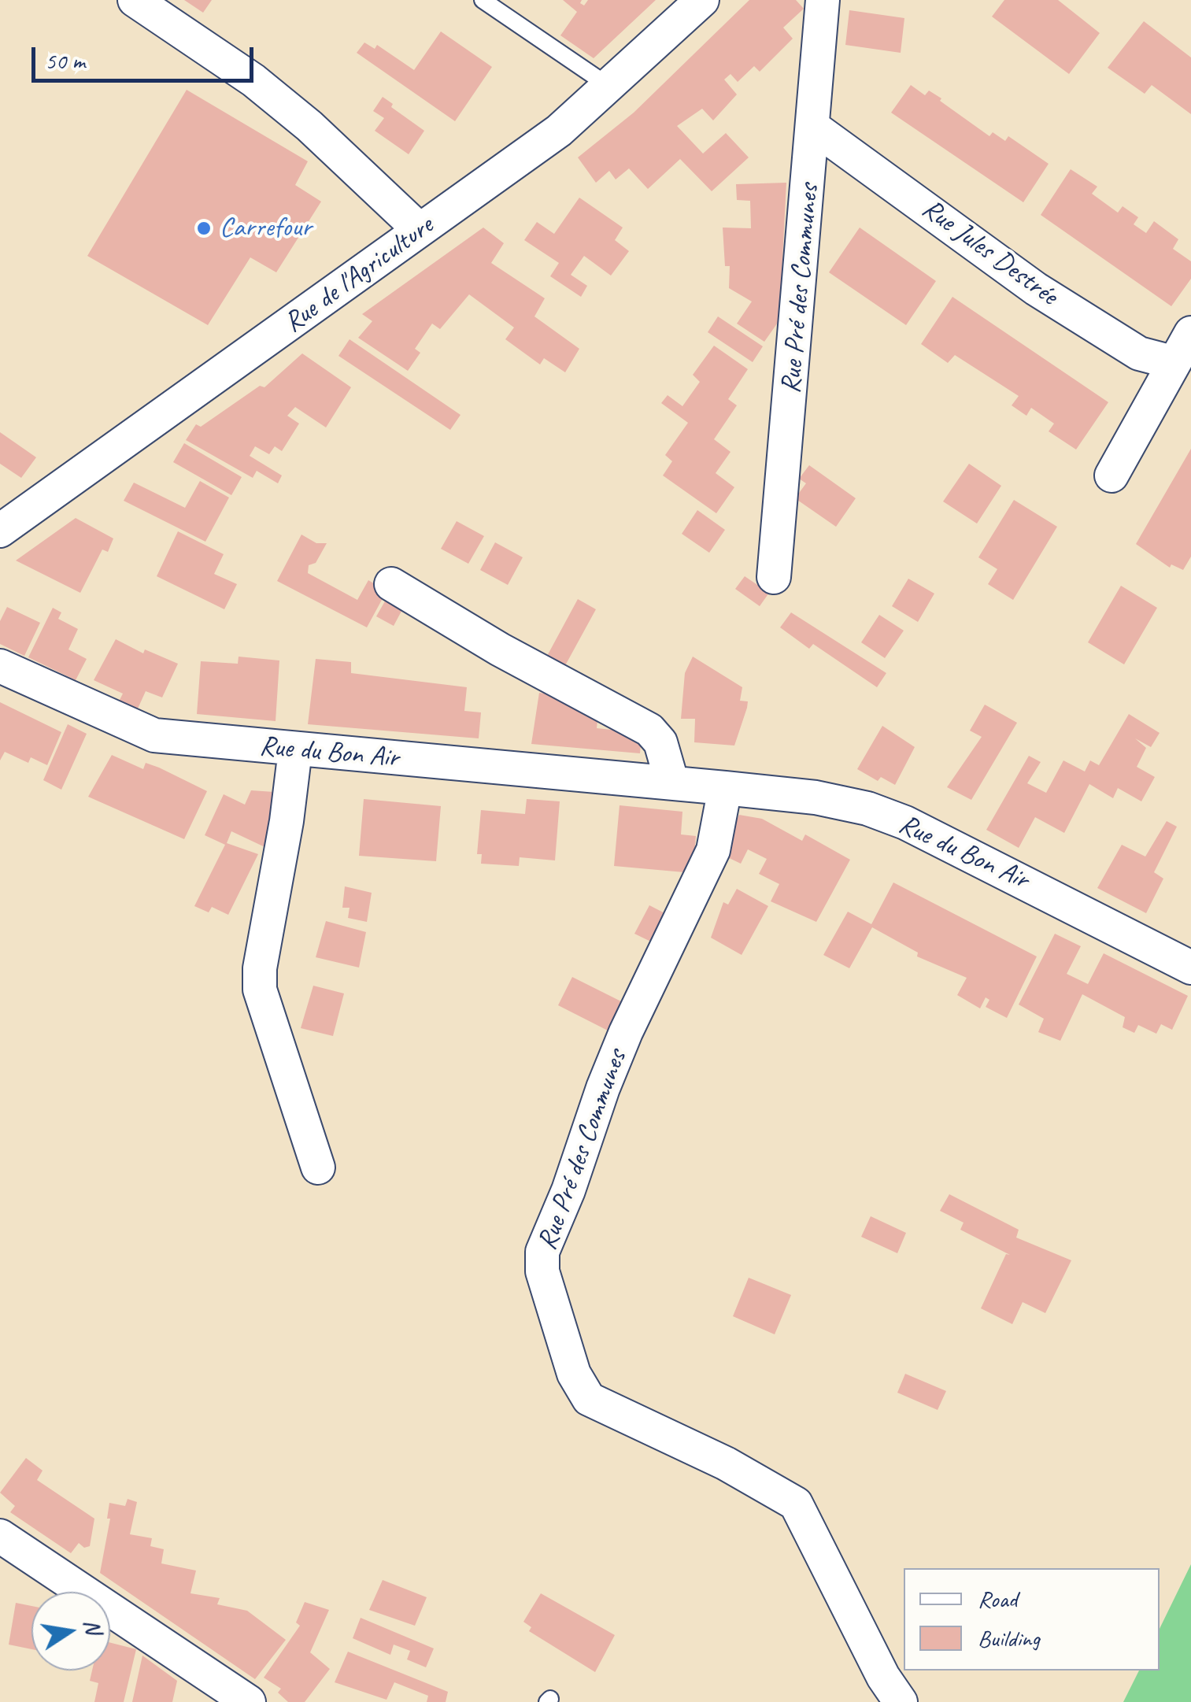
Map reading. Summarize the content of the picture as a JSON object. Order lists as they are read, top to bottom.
{
  "streets": {
    "street": [
      "Rue Jules Destrée",
      "Rue de l'Agriculture",
      "Rue Pré des Communes",
      "Rue du Bon Air"
    ]
  },
  "crossings": [
    ["Rue Jules Destrée", "Rue Pré des Communes"],
    ["Rue Pré des Communes", "Rue du Bon Air"]
  ],
  "places": ["Carrefour"],
  "legend": ["Road", "Building"],
  "scale_bar": "50 m",
  "north": "right"
}
